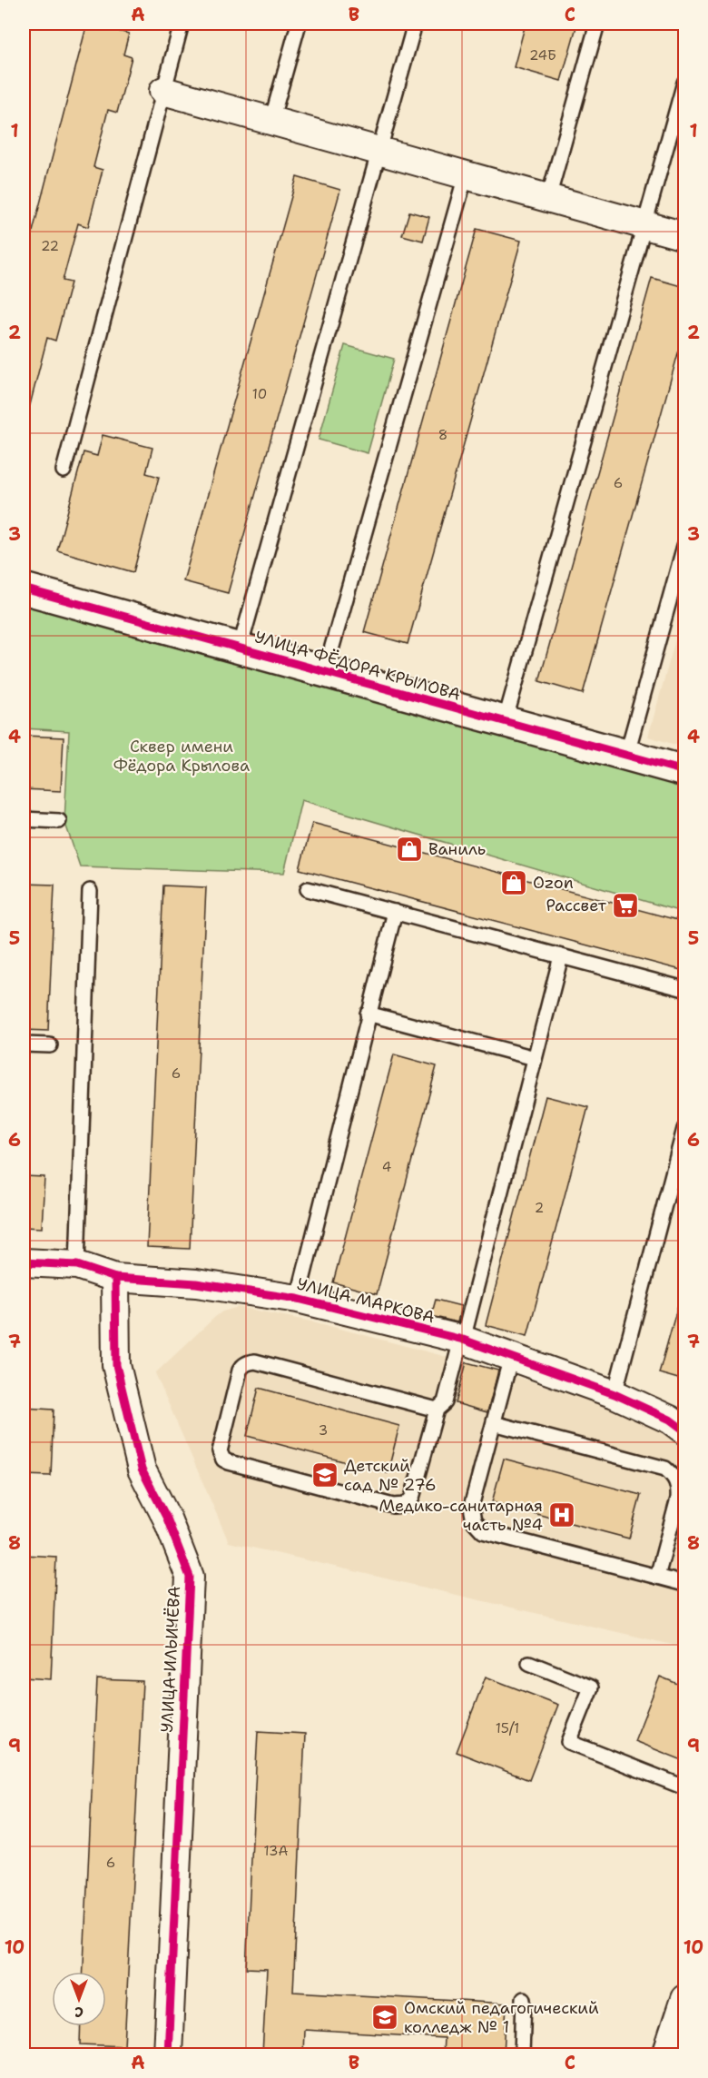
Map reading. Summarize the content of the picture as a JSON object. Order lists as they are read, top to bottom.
{
  "streets": {
    "street": ["УЛИЦА ФЁДОРА КРЫЛОВА", "УЛИЦА МАРКОВА", "УЛИЦА ИЛЬИЧЁВА"]
  },
  "crossings": [
    ["УЛИЦА МАРКОВА", "УЛИЦА ИЛЬИЧЁВА"]
  ],
  "parks": ["Сквер имени Фёдора Крылова"],
  "places": {
    "shop": ["Ваниль", "Ozon"],
    "supermarket": ["Рассвет"],
    "school or university": ["Детский сад № 276", "Омский педагогический колледж № 1"],
    "hospital": ["Медико-санитарная часть №4"]
  },
  "house_numbers": [
    "24Б",
    "22",
    "10",
    "8",
    "6",
    "6",
    "4",
    "2",
    "3",
    "15/1",
    "13А",
    "6"
  ],
  "north": "bottom",
  "grid": {
    "columns": ["A", "B", "C"],
    "rows": [
      "1",
      "2",
      "3",
      "4",
      "5",
      "6",
      "7",
      "8",
      "9",
      "10"
    ]
  }
}
